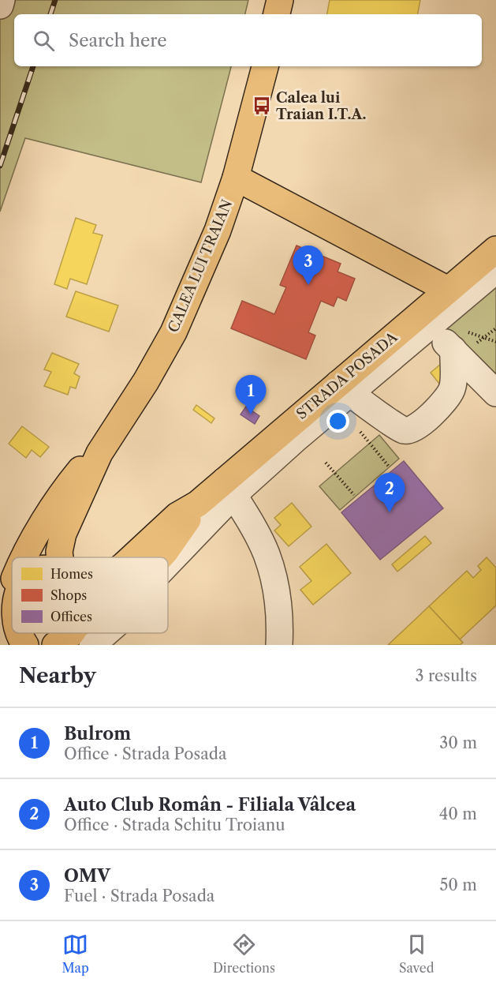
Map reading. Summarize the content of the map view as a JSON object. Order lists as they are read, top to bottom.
{
  "streets": {
    "main road": ["CALEA LUI TRAIAN", "STRADA POSADA"]
  },
  "places": {
    "bus stop": ["Calea lui Traian I.T.A."]
  },
  "legend": ["Homes", "Shops", "Offices"],
  "page": {
    "search": "Search here",
    "pins": ["3", "1", "2"],
    "heading": ["Nearby", "3 results"],
    "list": [
      {
        "mark": "1",
        "name": "Bulrom",
        "note": "Office · Strada Posada",
        "value": "30 m"
      },
      {
        "mark": "2",
        "name": "Auto Club Român - Filiala Vâlcea",
        "note": "Office · Strada Schitu Troianu",
        "value": "40 m"
      },
      {
        "mark": "3",
        "name": "OMV",
        "note": "Fuel · Strada Posada",
        "value": "50 m"
      }
    ],
    "nav": ["Map", "Directions", "Saved"]
  }
}
